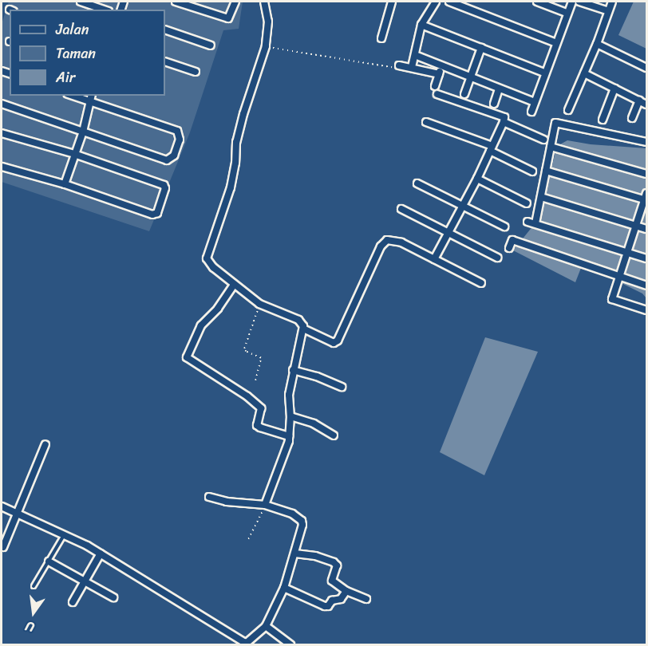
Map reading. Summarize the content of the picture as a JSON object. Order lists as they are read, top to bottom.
{
  "legend": ["Jalan", "Taman", "Air"],
  "north": "bottom"
}
